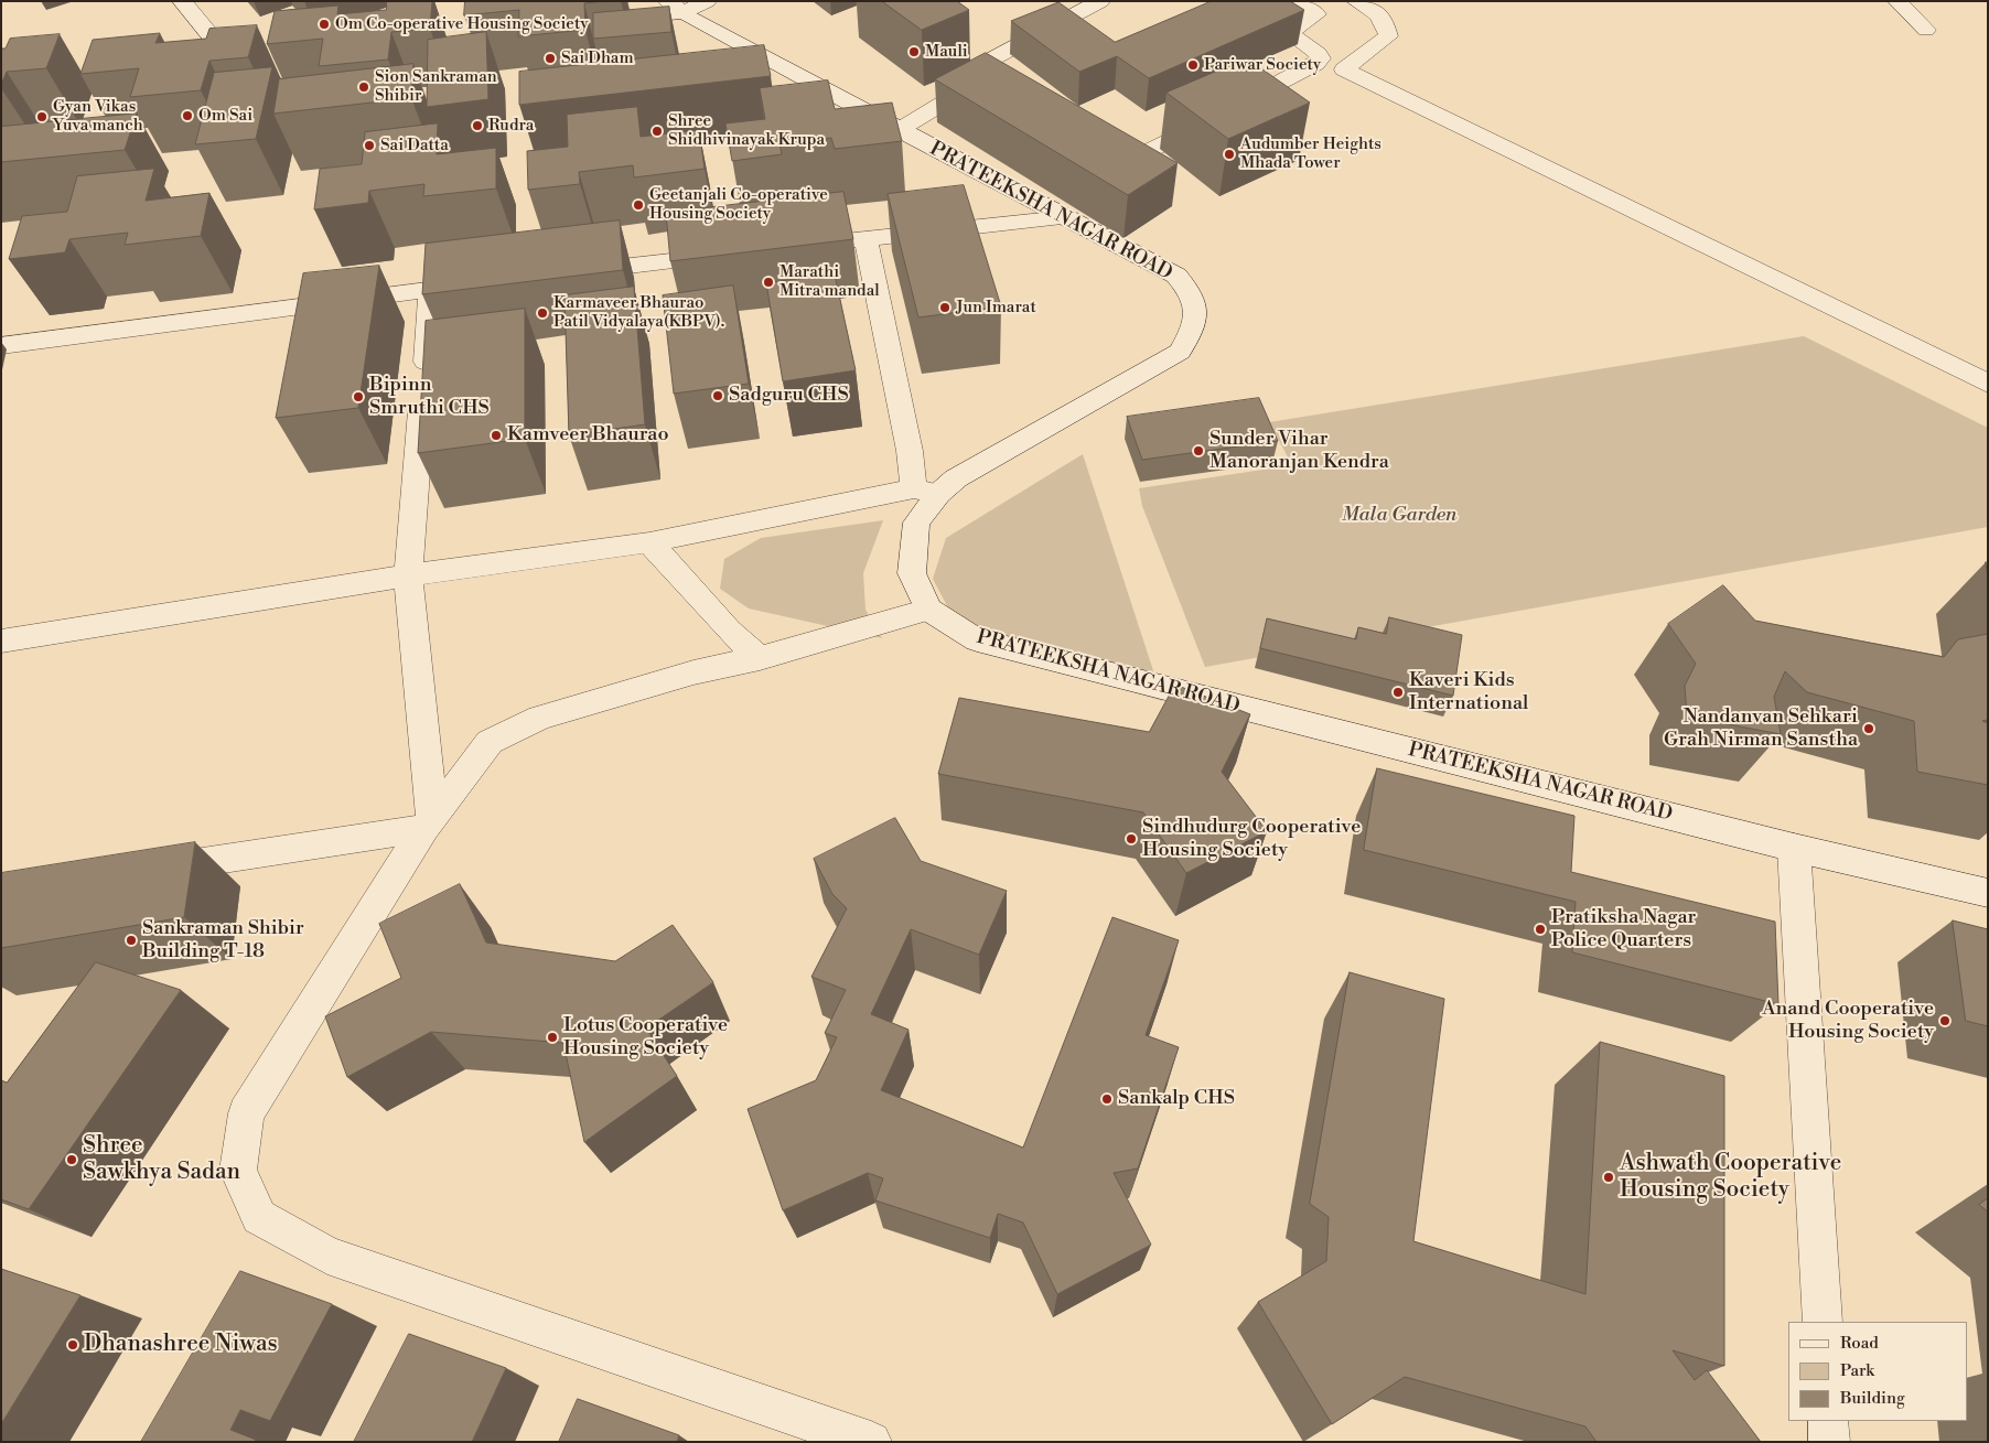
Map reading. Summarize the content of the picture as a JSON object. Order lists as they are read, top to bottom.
{
  "streets": {
    "street": ["PRATEEKSHA NAGAR ROAD"]
  },
  "parks": ["Mala Garden"],
  "places": [
    "Om Co-operative Housing Society",
    "Mauli",
    "Sai Dham",
    "Pariwar Society",
    "Sion Sankraman Shibir",
    "Om Sai",
    "Gyan Vikas Yuva manch",
    "Rudra",
    "Shree Shidhivinayak Krupa",
    "Sai Datta",
    "Audumber Heights Mhada Tower",
    "Geetanjali Co-operative Housing Society",
    "Marathi Mitra mandal",
    "Jun Imarat",
    "Karmaveer Bhaurao Patil Vidyalaya(KBPV).",
    "Sadguru CHS",
    "Bipinn Smruthi CHS",
    "Kamveer Bhaurao",
    "Sunder Vihar Manoranjan Kendra",
    "Kaveri Kids International",
    "Nandanvan Sehkari Grah Nirman Sanstha",
    "Sindhudurg Cooperative Housing Society",
    "Pratiksha Nagar Police Quarters",
    "Sankraman Shibir Building T-18",
    "Anand Cooperative Housing Society",
    "Lotus Cooperative Housing Society",
    "Sankalp CHS",
    "Shree Sawkhya Sadan",
    "Ashwath Cooperative Housing Society",
    "Dhanashree Niwas"
  ],
  "legend": ["Road", "Park", "Building"]
}
